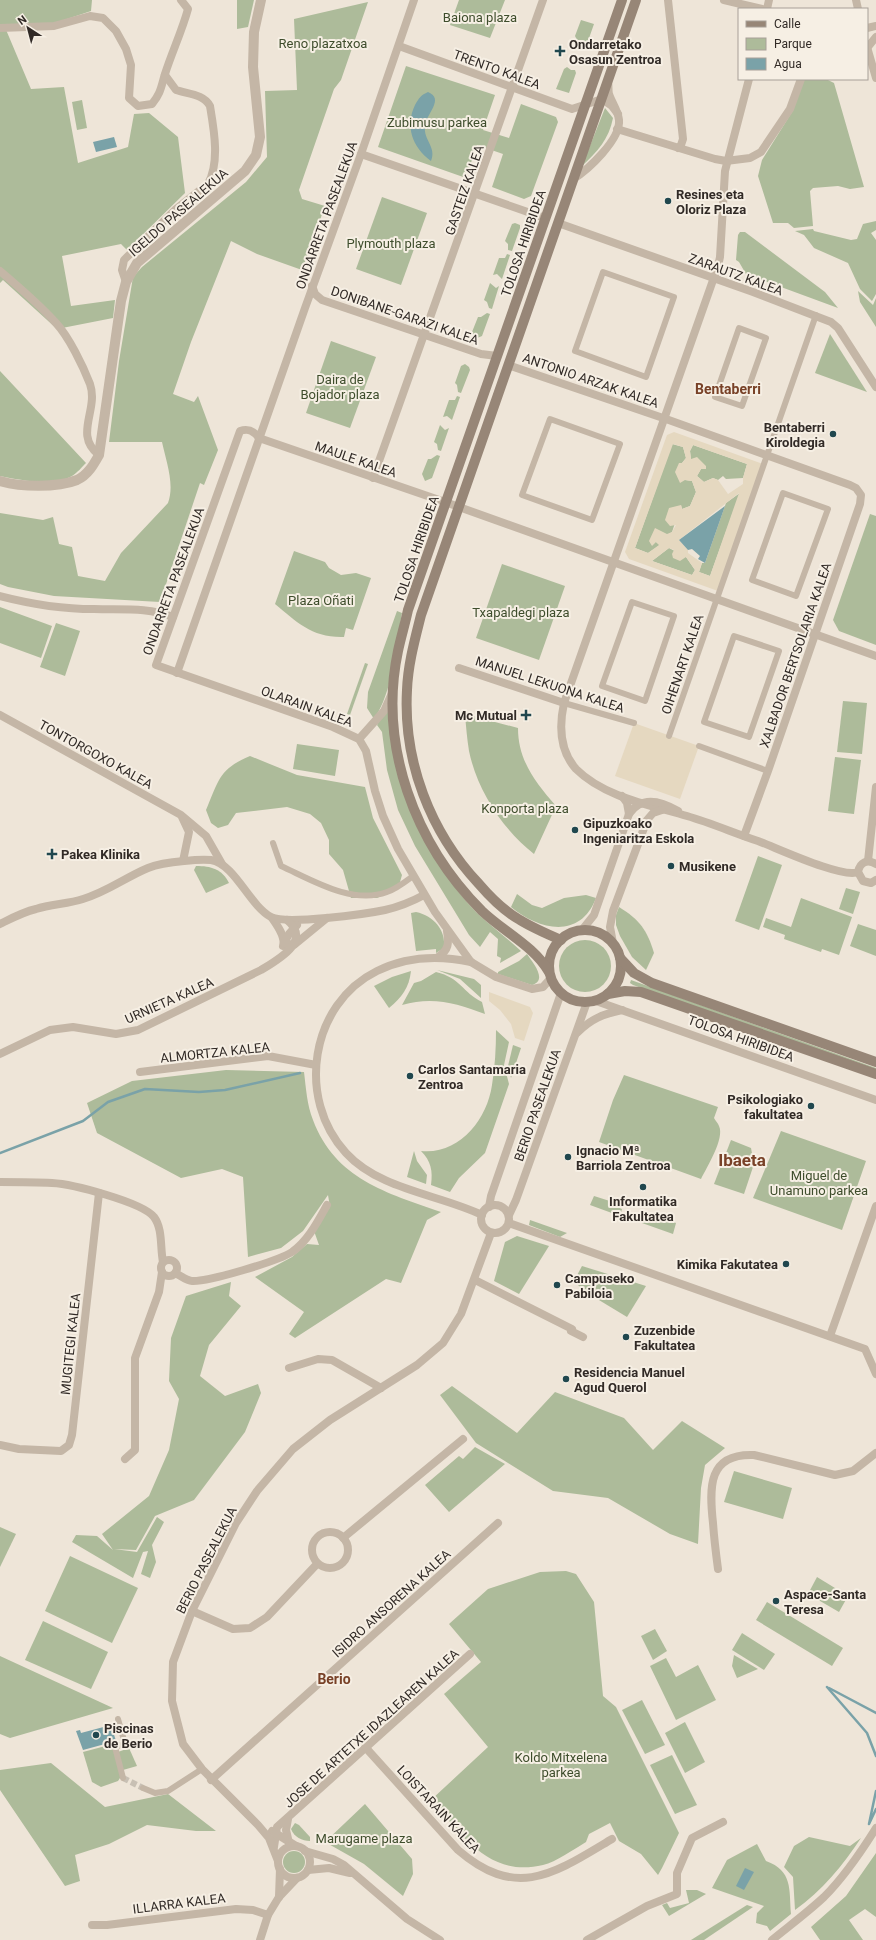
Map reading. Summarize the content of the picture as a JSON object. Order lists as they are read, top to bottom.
{
  "streets": {
    "main road": ["TOLOSA HIRIBIDEA"],
    "street": [
      "TRENTO KALEA",
      "GASTEIZ KALEA",
      "IGELDO PASEALEKUA",
      "ONDARRETA PASEALEKUA",
      "ZARAUTZ KALEA",
      "DONIBANE-GARAZI KALEA",
      "ANTONIO ARZAK KALEA",
      "MAULE KALEA",
      "XALBADOR BERTSOLARIA KALEA",
      "OIHENART KALEA",
      "MANUEL LEKUONA KALEA",
      "OLARAIN KALEA",
      "TONTORGOXO KALEA",
      "URNIETA KALEA",
      "ALMORTZA KALEA",
      "BERIO PASEALEKUA",
      "MUGITEGI KALEA",
      "ISIDRO ANSORENA KALEA",
      "JOSE DE ARTETXE IDAZLEAREN KALEA",
      "LOISTARAIN KALEA",
      "ILLARRA KALEA"
    ]
  },
  "crossings": [
    ["TRENTO KALEA", "GASTEIZ KALEA"],
    ["TRENTO KALEA", "ONDARRETA PASEALEKUA"],
    ["TRENTO KALEA", "TOLOSA HIRIBIDEA"],
    ["GASTEIZ KALEA", "DONIBANE-GARAZI KALEA"],
    ["GASTEIZ KALEA", "MAULE KALEA"],
    ["ONDARRETA PASEALEKUA", "DONIBANE-GARAZI KALEA"],
    ["ONDARRETA PASEALEKUA", "MAULE KALEA"],
    ["ONDARRETA PASEALEKUA", "OLARAIN KALEA"],
    ["TOLOSA HIRIBIDEA", "ZARAUTZ KALEA"],
    ["TOLOSA HIRIBIDEA", "DONIBANE-GARAZI KALEA"],
    ["TOLOSA HIRIBIDEA", "ANTONIO ARZAK KALEA"],
    ["TOLOSA HIRIBIDEA", "MAULE KALEA"],
    ["TOLOSA HIRIBIDEA", "BERIO PASEALEKUA"],
    ["ZARAUTZ KALEA", "OIHENART KALEA"],
    ["ANTONIO ARZAK KALEA", "XALBADOR BERTSOLARIA KALEA"],
    ["ANTONIO ARZAK KALEA", "OIHENART KALEA"],
    ["MAULE KALEA", "XALBADOR BERTSOLARIA KALEA"],
    ["MAULE KALEA", "OIHENART KALEA"],
    ["BERIO PASEALEKUA", "ISIDRO ANSORENA KALEA"],
    ["BERIO PASEALEKUA", "JOSE DE ARTETXE IDAZLEAREN KALEA"],
    ["JOSE DE ARTETXE IDAZLEAREN KALEA", "LOISTARAIN KALEA"]
  ],
  "districts": ["Bentaberri", "Ibaeta", "Berio"],
  "parks": [
    "Baiona plaza",
    "Reno plazatxoa",
    "Zubimusu parkea",
    "Plymouth plaza",
    "Daira de Bojador plaza",
    "Plaza Oñati",
    "Txapaldegi plaza",
    "Konporta plaza",
    "Miguel de Unamuno parkea",
    "Koldo Mitxelena parkea",
    "Marugame plaza"
  ],
  "places": {
    "health": ["Ondarretako Osasun Zentroa", "Mc Mutual", "Pakea Klinika"],
    "other": [
      "Resines eta Oloriz Plaza",
      "Bentaberri Kiroldegia",
      "Gipuzkoako Ingeniaritza Eskola",
      "Musikene",
      "Carlos Santamaria Zentroa",
      "Psikologiako fakultatea",
      "Ignacio Mª Barriola Zentroa",
      "Informatika Fakultatea",
      "Kimika Fakutatea",
      "Campuseko Pabiloia",
      "Zuzenbide Fakultatea",
      "Residencia Manuel Agud Querol",
      "Aspace-Santa Teresa",
      "Piscinas de Berio"
    ]
  },
  "legend": ["Calle", "Parque", "Agua"],
  "north": "top left"
}
